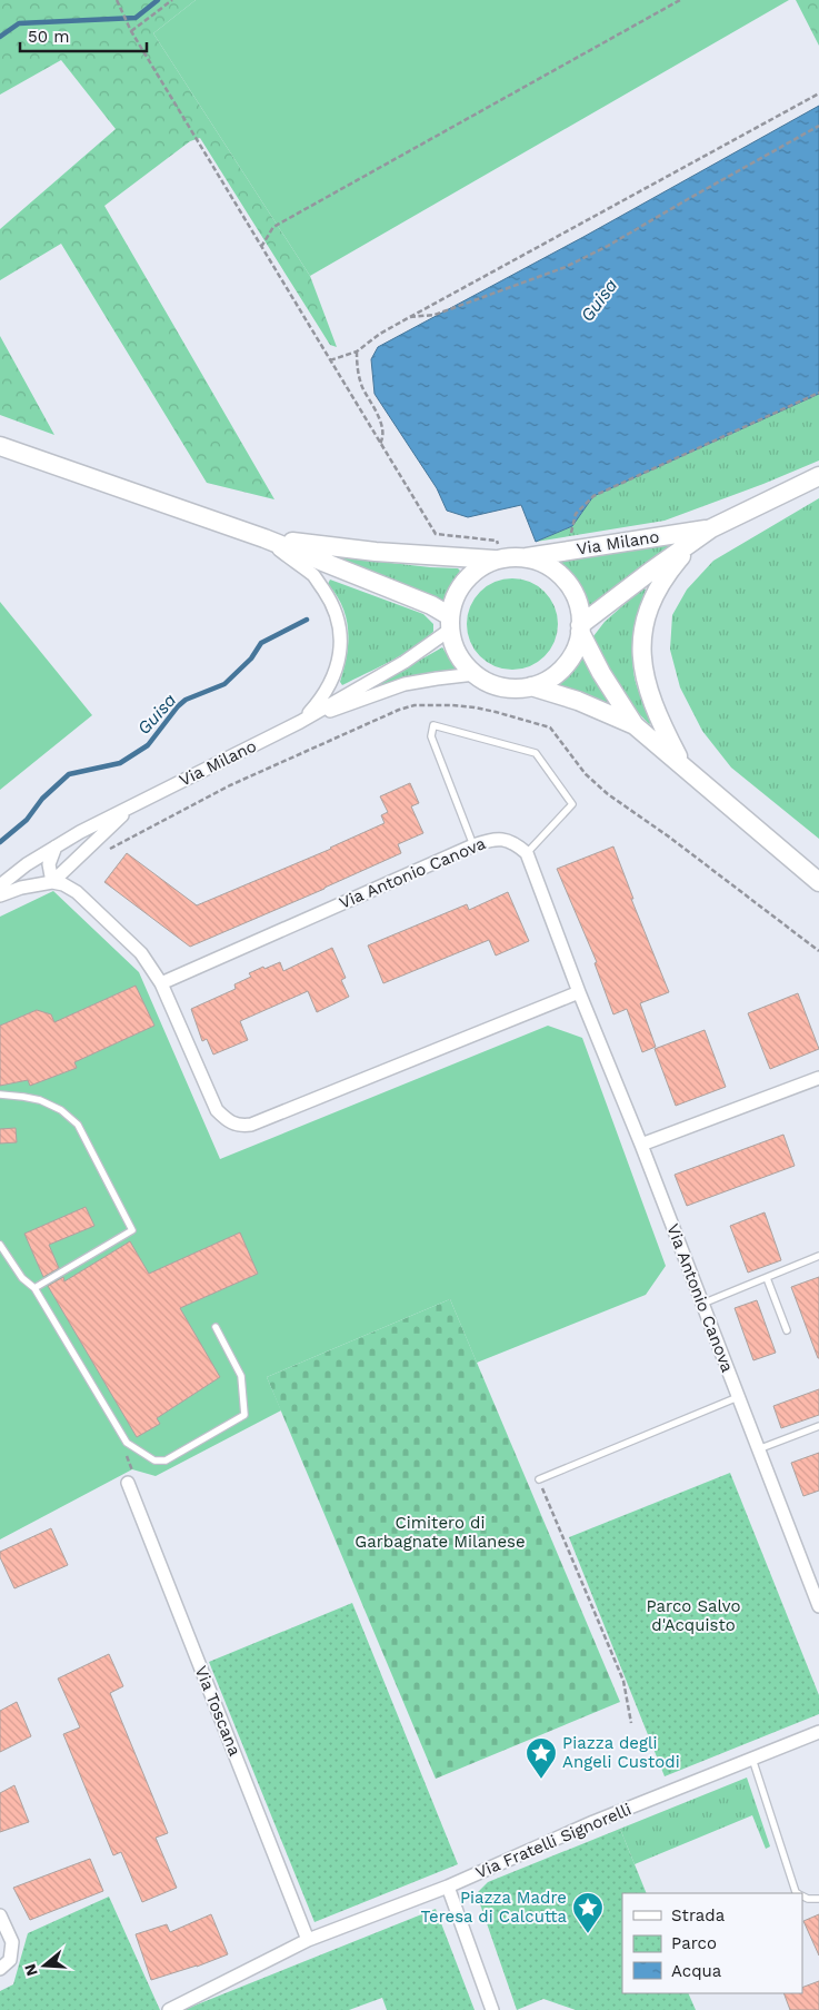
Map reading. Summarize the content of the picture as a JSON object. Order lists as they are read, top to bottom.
{
  "streets": {
    "street": [
      "Via Milano",
      "Via Antonio Canova",
      "Via Toscana",
      "Via Fratelli Signorelli"
    ]
  },
  "crossings": [
    ["Via Toscana", "Via Fratelli Signorelli"]
  ],
  "water": ["Guisa"],
  "parks": ["Cimitero di Garbagnate Milanese", "Parco Salvo d'Acquisto"],
  "places": {
    "place": ["Piazza degli Angeli Custodi", "Piazza Madre Teresa di Calcutta"]
  },
  "legend": ["Strada", "Parco", "Acqua"],
  "scale_bar": "50 m",
  "north": "left"
}
